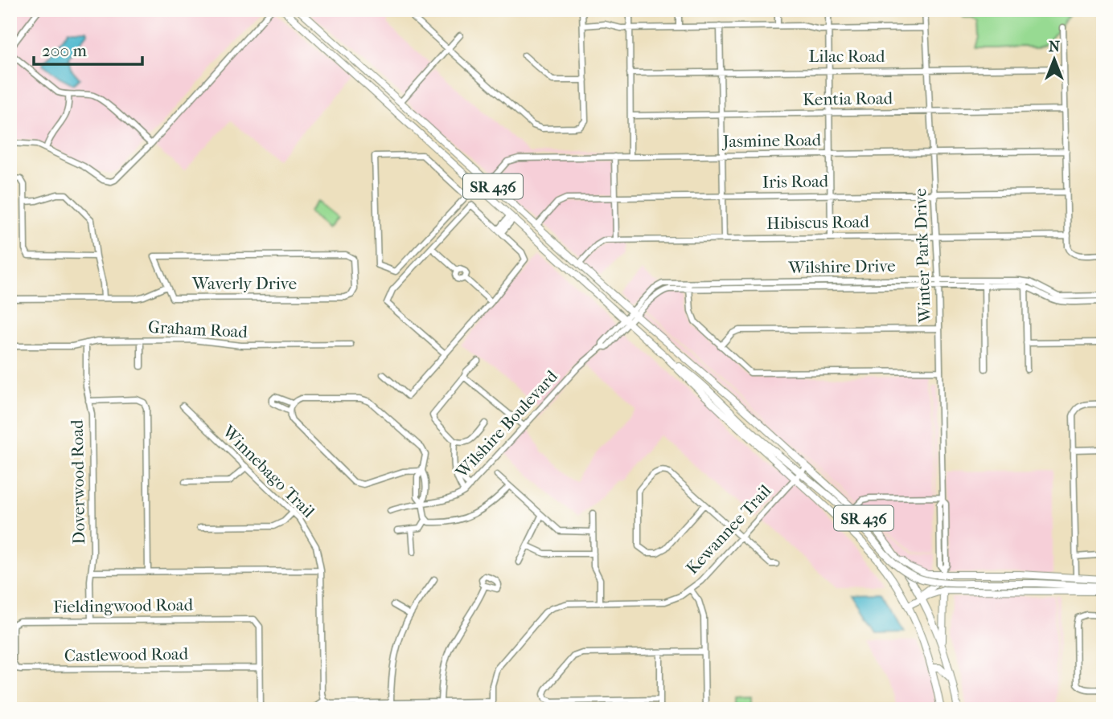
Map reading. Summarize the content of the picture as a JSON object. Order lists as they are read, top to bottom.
{
  "streets": {
    "main road": ["SR 436", "Winter Park Drive"],
    "street": [
      "Lilac Road",
      "Kentia Road",
      "Jasmine Road",
      "Iris Road",
      "Hibiscus Road",
      "Wilshire Drive",
      "Waverly Drive",
      "Graham Road",
      "Wilshire Boulevard",
      "Winnebago Trail",
      "Doverwood Road",
      "Kewannee Trail",
      "Fieldingwood Road",
      "Castlewood Road"
    ]
  },
  "crossings": [
    ["Lilac Road", "Winter Park Drive"],
    ["Kentia Road", "Winter Park Drive"],
    ["Jasmine Road", "SR 436"],
    ["Jasmine Road", "Winter Park Drive"],
    ["Iris Road", "SR 436"],
    ["Iris Road", "Winter Park Drive"],
    ["SR 436", "Hibiscus Road"],
    ["SR 436", "Winter Park Drive"],
    ["SR 436", "Wilshire Drive"],
    ["SR 436", "Wilshire Boulevard"],
    ["SR 436", "Kewannee Trail"],
    ["Hibiscus Road", "Winter Park Drive"],
    ["Winter Park Drive", "Wilshire Drive"],
    ["Wilshire Drive", "Wilshire Boulevard"],
    ["Graham Road", "Doverwood Road"],
    ["Doverwood Road", "Fieldingwood Road"],
    ["Fieldingwood Road", "Castlewood Road"]
  ],
  "scale_bar": "200 m",
  "north": "top"
}
